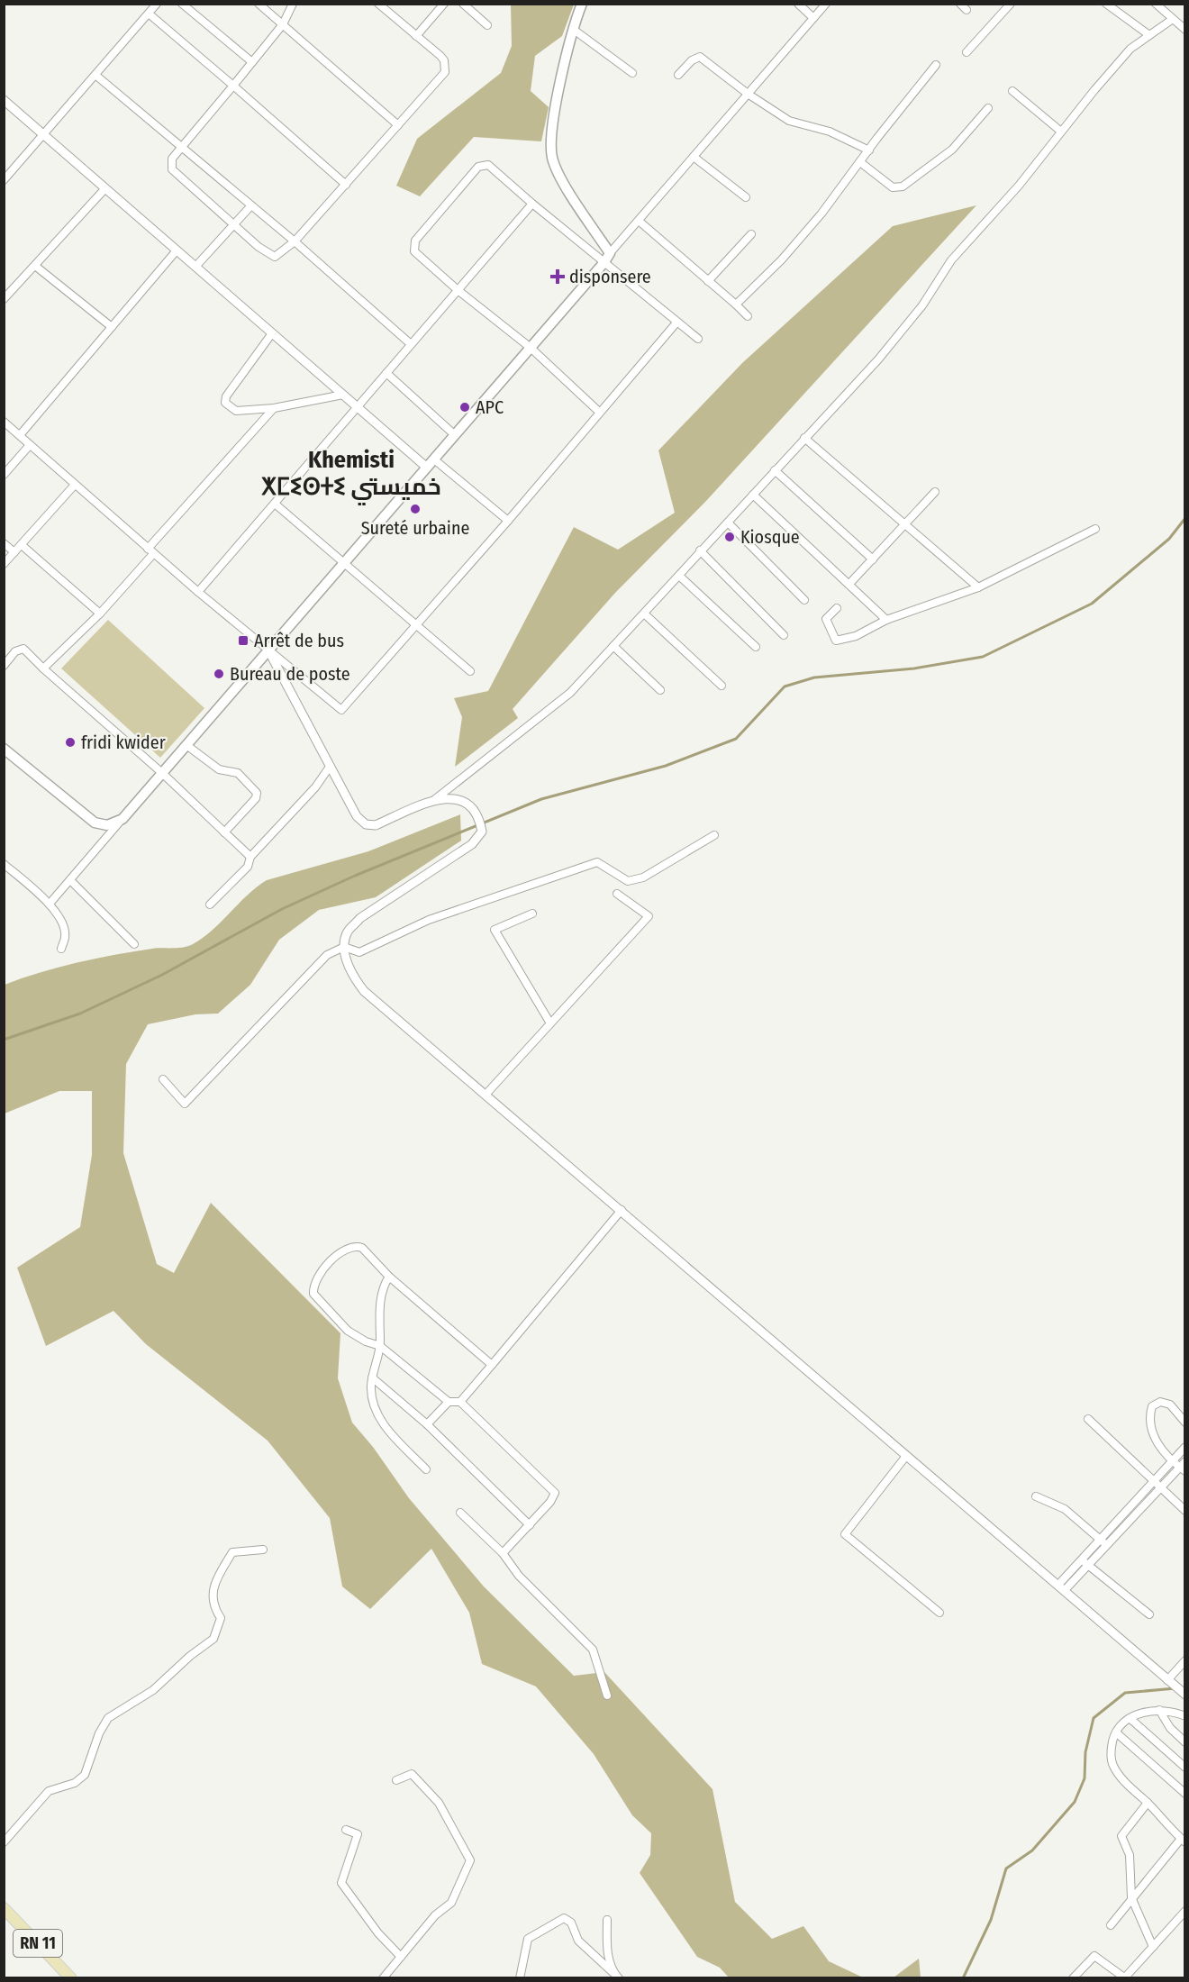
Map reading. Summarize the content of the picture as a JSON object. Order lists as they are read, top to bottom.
{
  "streets": {
    "main road": ["RN 11"]
  },
  "districts": ["Khemisti ⵅⵎⵉⵙⵜⵉ خميستي"],
  "places": {
    "health": ["disponsere"],
    "other": [
      "APC",
      "Sureté urbaine",
      "Kiosque",
      "Bureau de poste",
      "fridi kwider"
    ],
    "transit": ["Arrêt de bus"]
  }
}
